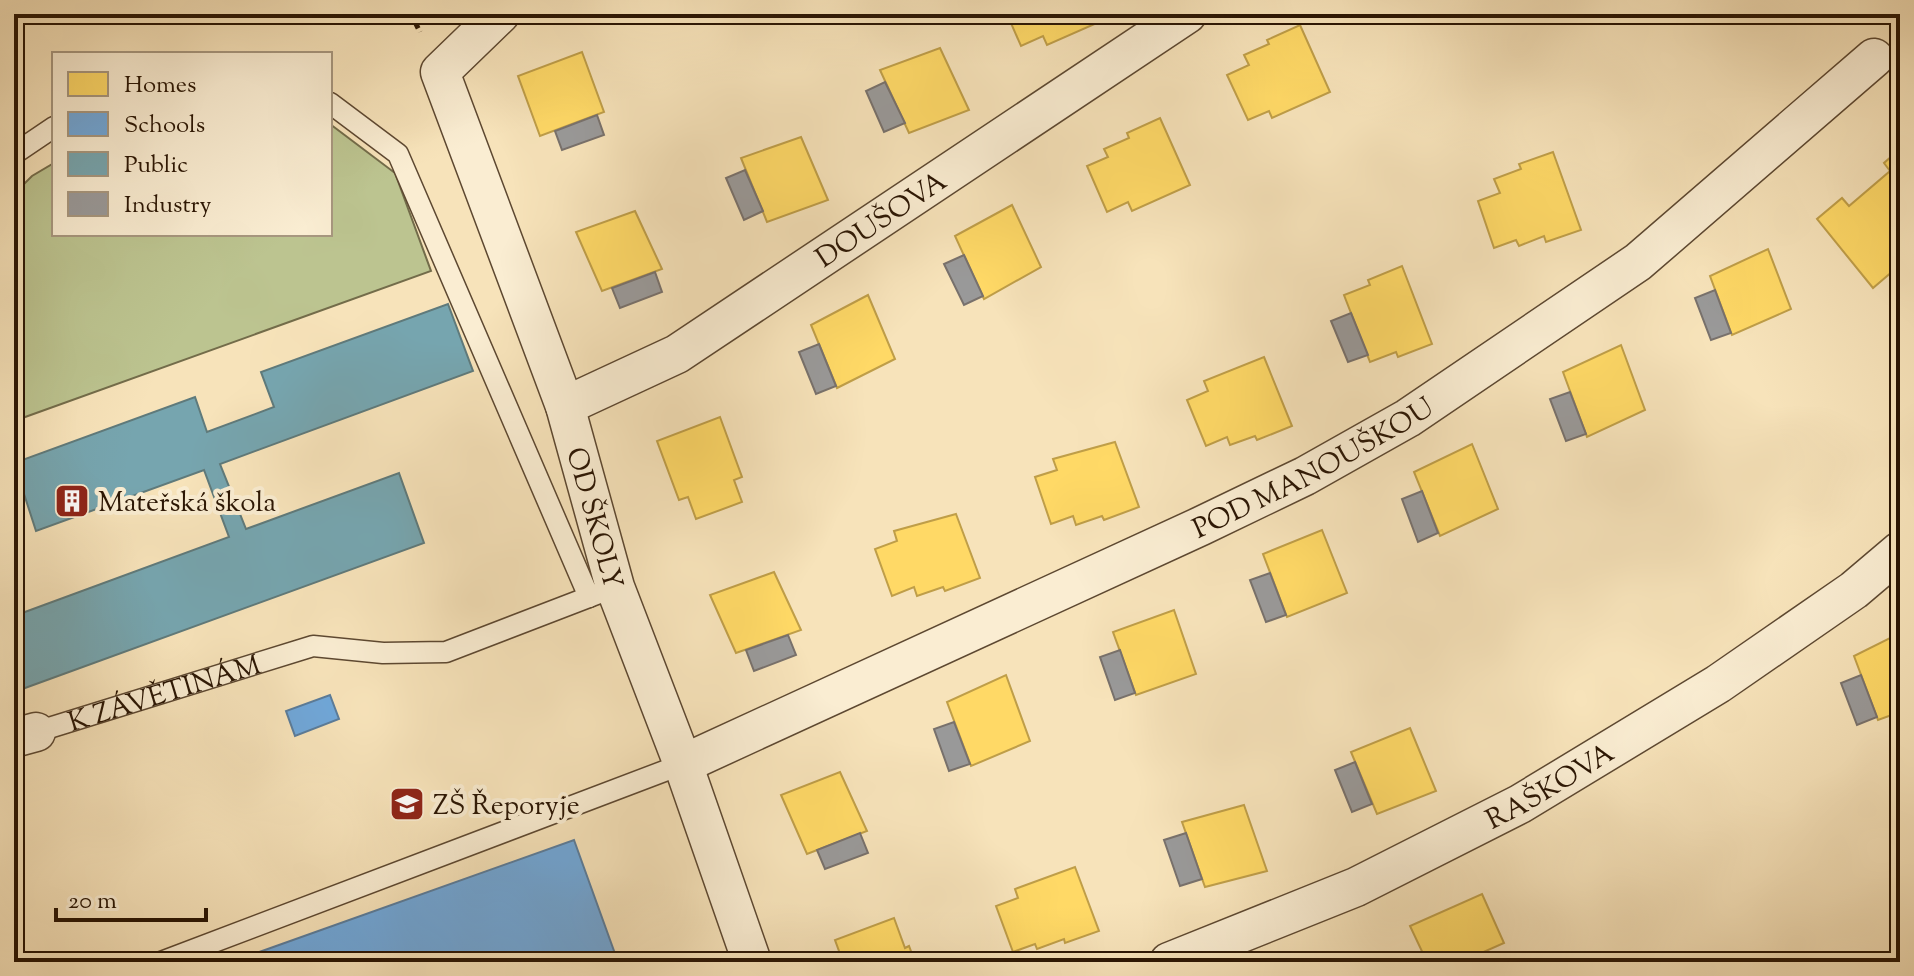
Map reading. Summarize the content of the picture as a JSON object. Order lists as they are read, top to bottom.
{
  "streets": {
    "street": [
      "DOUŠOVA",
      "POD MANOUŠKOU",
      "OD ŠKOLY",
      "RAŠKOVA"
    ],
    "lane": ["K ZÁVĚTINÁM"]
  },
  "crossings": [
    ["DOUŠOVA", "OD ŠKOLY"],
    ["POD MANOUŠKOU", "OD ŠKOLY"],
    ["OD ŠKOLY", "K ZÁVĚTINÁM"]
  ],
  "places": {
    "building": ["Mateřská škola"],
    "school or university": ["ZŠ Řeporyje"]
  },
  "legend": [
    "Homes",
    "Schools",
    "Public",
    "Industry"
  ],
  "scale_bar": "20 m"
}
